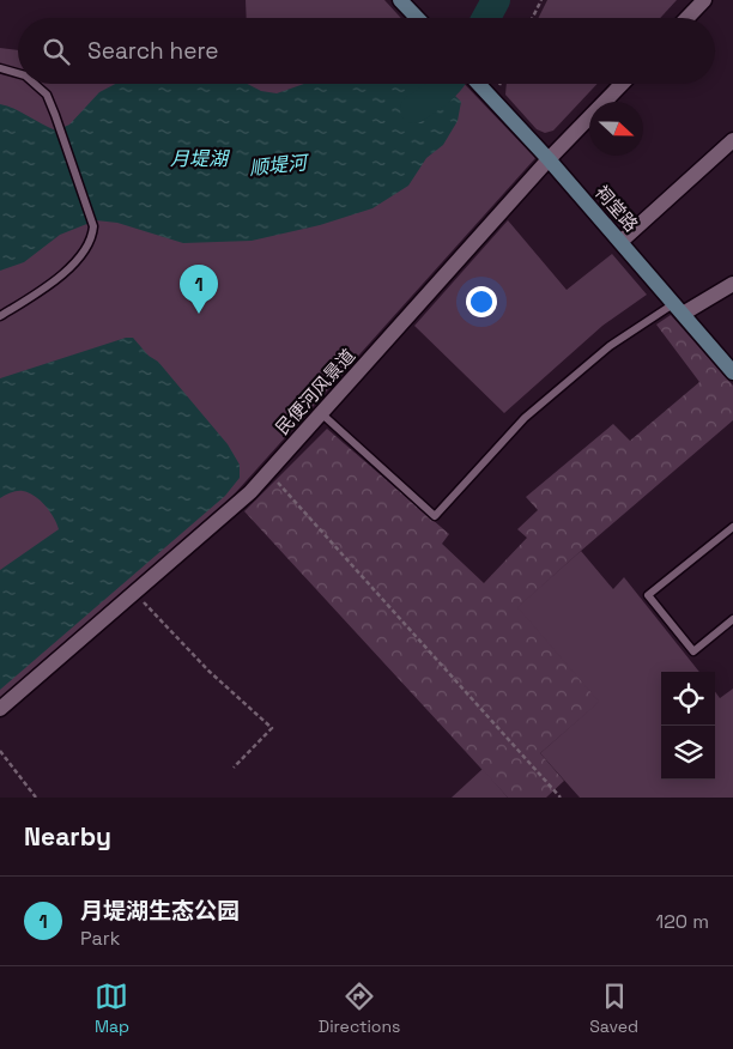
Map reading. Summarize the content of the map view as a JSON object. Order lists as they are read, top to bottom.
{
  "streets": {
    "street": ["祠堂路", "民便河风景道"]
  },
  "crossings": [
    ["祠堂路", "民便河风景道"]
  ],
  "water": ["月堤湖", "顺堤河"],
  "north": "right",
  "page": {
    "search": "Search here",
    "pins": "1",
    "heading": "Nearby",
    "list": [
      {
        "mark": "1",
        "name": "月堤湖生态公园",
        "note": "Park",
        "value": "120 m"
      }
    ],
    "nav": ["Map", "Directions", "Saved"]
  }
}
